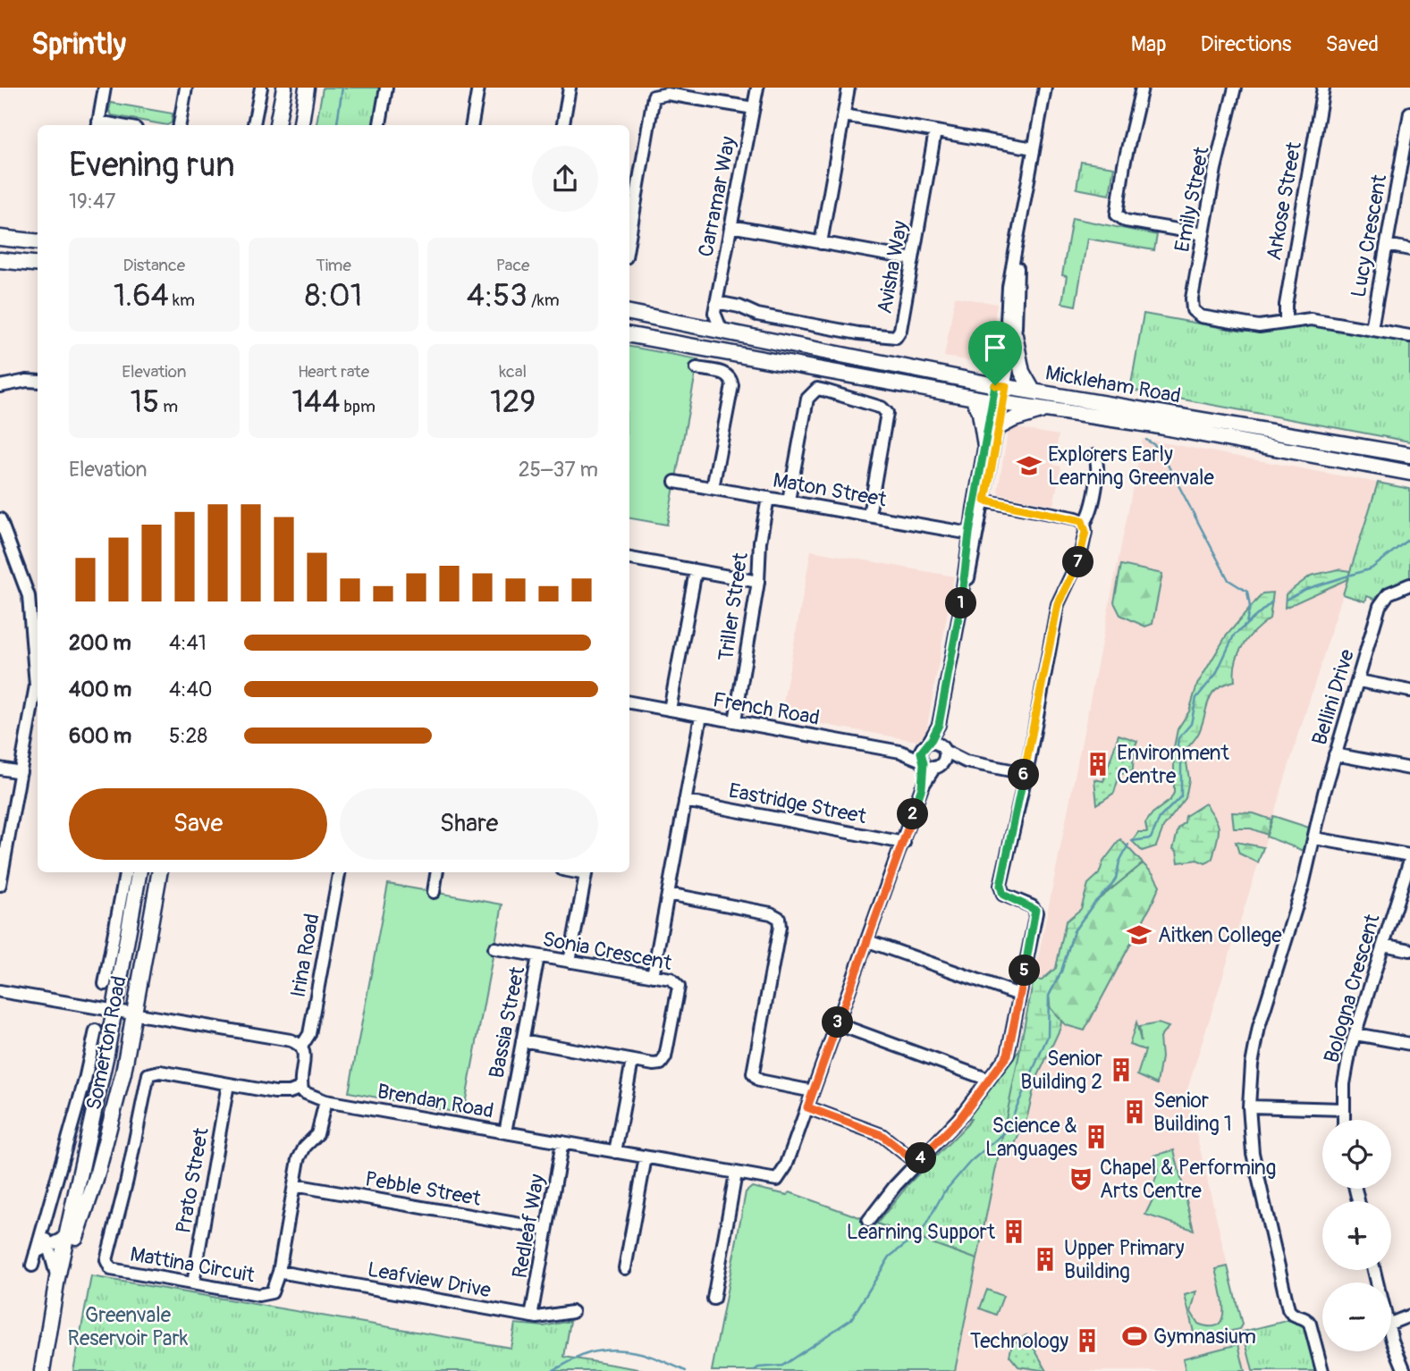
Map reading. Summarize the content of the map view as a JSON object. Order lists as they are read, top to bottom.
{
  "streets": {
    "main road": ["Mickleham Road", "Somerton Road"],
    "street": [
      "Carramar Way",
      "Emily Street",
      "Arkose Street",
      "Lucy Crescent",
      "Avisha Way",
      "Maton Street",
      "Triller Street",
      "Bellini Drive",
      "French Road",
      "Eastridge Street",
      "Sonia Crescent",
      "Irina Road",
      "Bologna Crescent",
      "Bassia Street",
      "Brendan Road",
      "Prato Street",
      "Pebble Street",
      "Redleaf Way",
      "Mattina Circuit",
      "Leafview Drive"
    ]
  },
  "crossings": [
    ["Carramar Way", "Avisha Way"],
    ["Emily Street", "Arkose Street"],
    ["Maton Street", "Triller Street"],
    ["Triller Street", "French Road"],
    ["Sonia Crescent", "Bassia Street"],
    ["Bassia Street", "Brendan Road"],
    ["Brendan Road", "Redleaf Way"],
    ["Brendan Road", "Mattina Circuit"],
    ["Prato Street", "Mattina Circuit"],
    ["Pebble Street", "Redleaf Way"],
    ["Pebble Street", "Mattina Circuit"],
    ["Redleaf Way", "Leafview Drive"],
    ["Mattina Circuit", "Leafview Drive"]
  ],
  "parks": ["Greenvale Reservoir Park"],
  "places": {
    "school or university": ["Explorers Early Learning Greenvale", "Aitken College"],
    "building": [
      "Environment Centre",
      "Senior Building 2",
      "Senior Building 1",
      "Science & Languages",
      "Learning Support",
      "Upper Primary Building",
      "Technology"
    ],
    "theatre": ["Chapel & Performing Arts Centre"],
    "sports": ["Gymnasium"]
  },
  "page": {
    "header": "Sprintly",
    "nav": ["Map", "Directions", "Saved"],
    "heading": ["Evening run", "19:47"],
    "stats": [
      ["Distance", "1.64 km"],
      ["Time", "8:01"],
      ["Pace", "4:53 /km"],
      ["Elevation", "15 m"],
      ["Heart rate", "144 bpm"],
      ["kcal", "129"]
    ],
    "chart": ["Elevation", "25–37 m"],
    "pins": [
      "7",
      "1",
      "6",
      "2",
      "5",
      "3",
      "4"
    ],
    "list": [
      {
        "name": "200 m",
        "note": "4:41"
      },
      {
        "name": "400 m",
        "note": "4:40"
      },
      {
        "name": "600 m",
        "note": "5:28"
      }
    ],
    "buttons": ["Save", "Share"],
    "map_buttons": ["+", "−"]
  }
}
